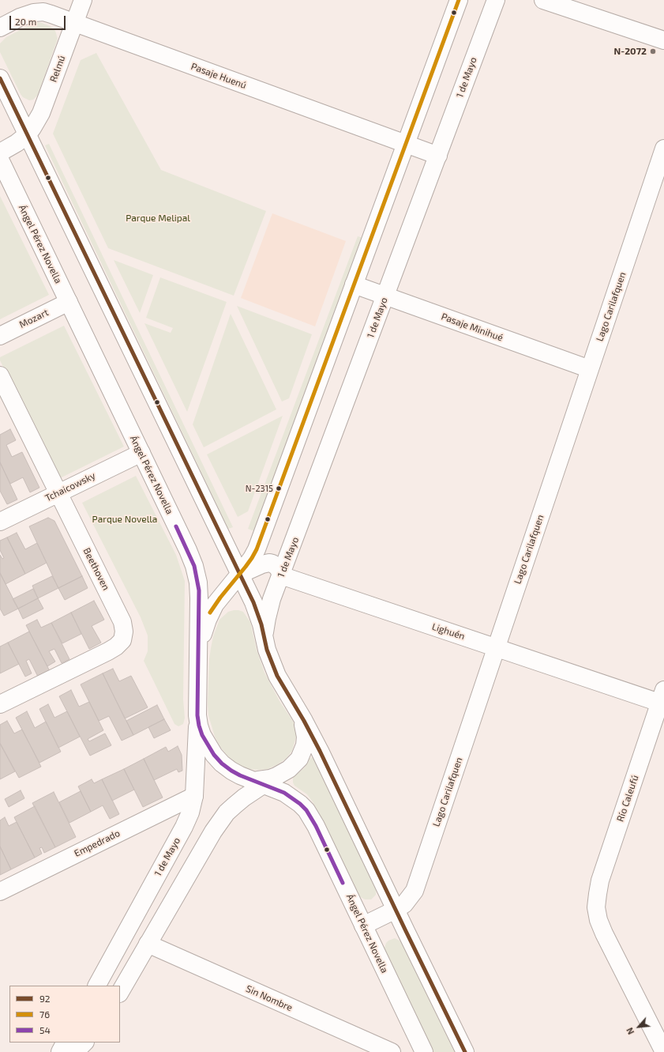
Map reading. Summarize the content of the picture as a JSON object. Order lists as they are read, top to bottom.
{
  "streets": {
    "main road": [
      "Relmú",
      "Pasaje Huenú",
      "1 de Mayo",
      "Ángel Pérez Novella",
      "Lago Carilafquen",
      "Mozart",
      "Pasaje Minihué",
      "Tchaicowsky",
      "Beethoven",
      "Lighuén",
      "Río Caleufú",
      "Empedrado",
      "Sin Nombre"
    ]
  },
  "crossings": [
    ["Relmú", "Pasaje Huenú"],
    ["Pasaje Huenú", "1 de Mayo"],
    ["1 de Mayo", "Ángel Pérez Novella"],
    ["1 de Mayo", "Pasaje Minihué"],
    ["1 de Mayo", "Lighuén"],
    ["1 de Mayo", "Empedrado"],
    ["Ángel Pérez Novella", "Lago Carilafquen"],
    ["Ángel Pérez Novella", "Mozart"],
    ["Ángel Pérez Novella", "Tchaicowsky"],
    ["Lago Carilafquen", "Pasaje Minihué"],
    ["Lago Carilafquen", "Lighuén"],
    ["Tchaicowsky", "Beethoven"],
    ["Lighuén", "Río Caleufú"]
  ],
  "parks": ["Parque Melipal", "Parque Novella"],
  "places": ["N-2072", "N-2315"],
  "lines": ["transit line 76", "transit line 92", "transit line 54"],
  "legend": ["92", "76", "54"],
  "scale_bar": "20 m",
  "north": "bottom left"
}
